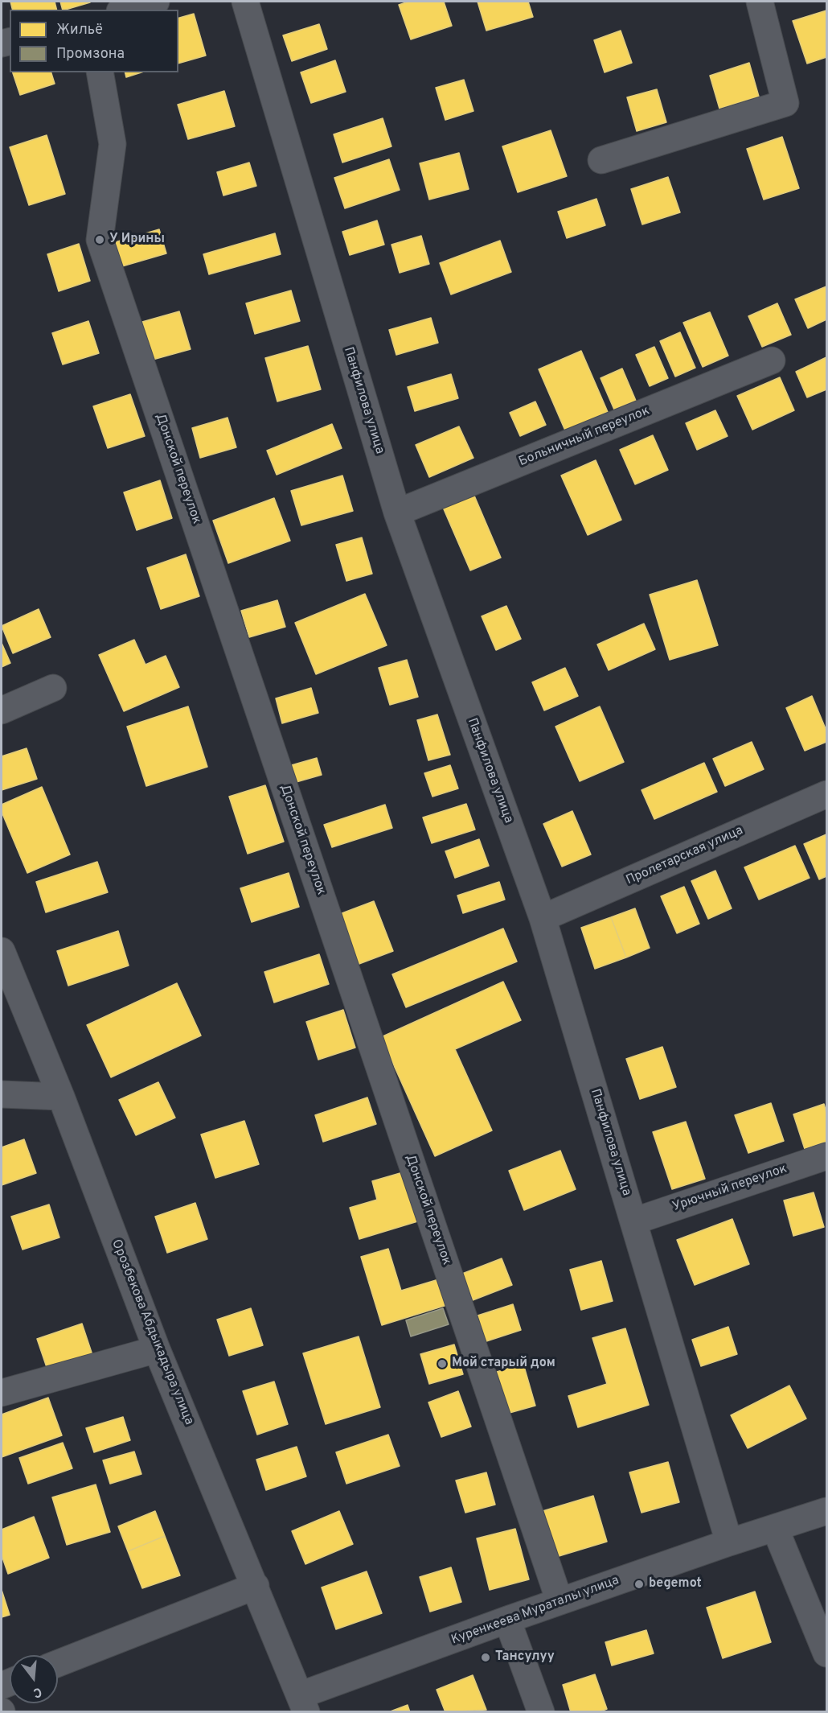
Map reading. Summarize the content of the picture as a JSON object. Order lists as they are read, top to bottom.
{
  "streets": {
    "street": [
      "Панфилова улица",
      "Больничный переулок",
      "Донской переулок",
      "Пролетарская улица",
      "Урючный переулок",
      "Орозбекова Абдыкадыра улица",
      "Куренкеева Мураталы улица"
    ]
  },
  "crossings": [
    ["Панфилова улица", "Больничный переулок"],
    ["Панфилова улица", "Пролетарская улица"],
    ["Панфилова улица", "Урючный переулок"],
    ["Панфилова улица", "Куренкеева Мураталы улица"],
    ["Донской переулок", "Куренкеева Мураталы улица"],
    ["Орозбекова Абдыкадыра улица", "Куренкеева Мураталы улица"]
  ],
  "places": [
    "У Ирины",
    "Мой старый дом",
    "begemot",
    "Тансулуу"
  ],
  "legend": ["Жильё", "Промзона"],
  "north": "bottom"
}
